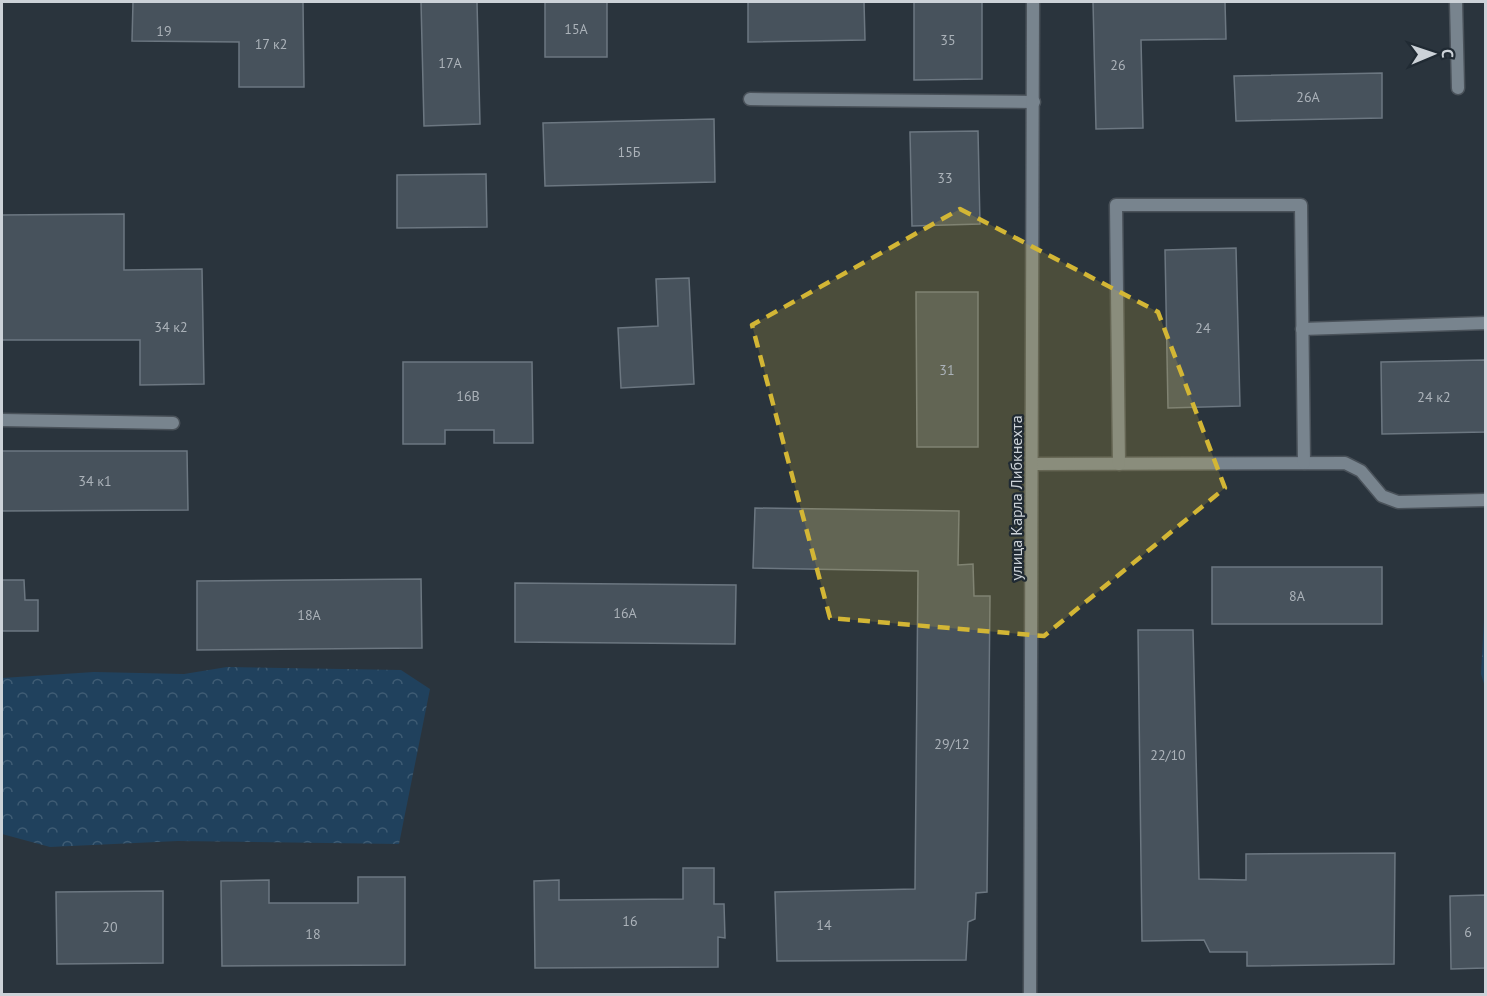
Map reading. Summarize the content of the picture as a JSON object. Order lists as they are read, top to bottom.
{
  "streets": {
    "street": ["улица Карла Либкнехта"]
  },
  "house_numbers": [
    "15А",
    "19",
    "35",
    "17 к2",
    "17А",
    "26",
    "26А",
    "15Б",
    "33",
    "34 к2",
    "24",
    "31",
    "16В",
    "24 к2",
    "34 к1",
    "8А",
    "16А",
    "18А",
    "29/12",
    "22/10",
    "16",
    "14",
    "20",
    "6",
    "18"
  ],
  "north": "right"
}
